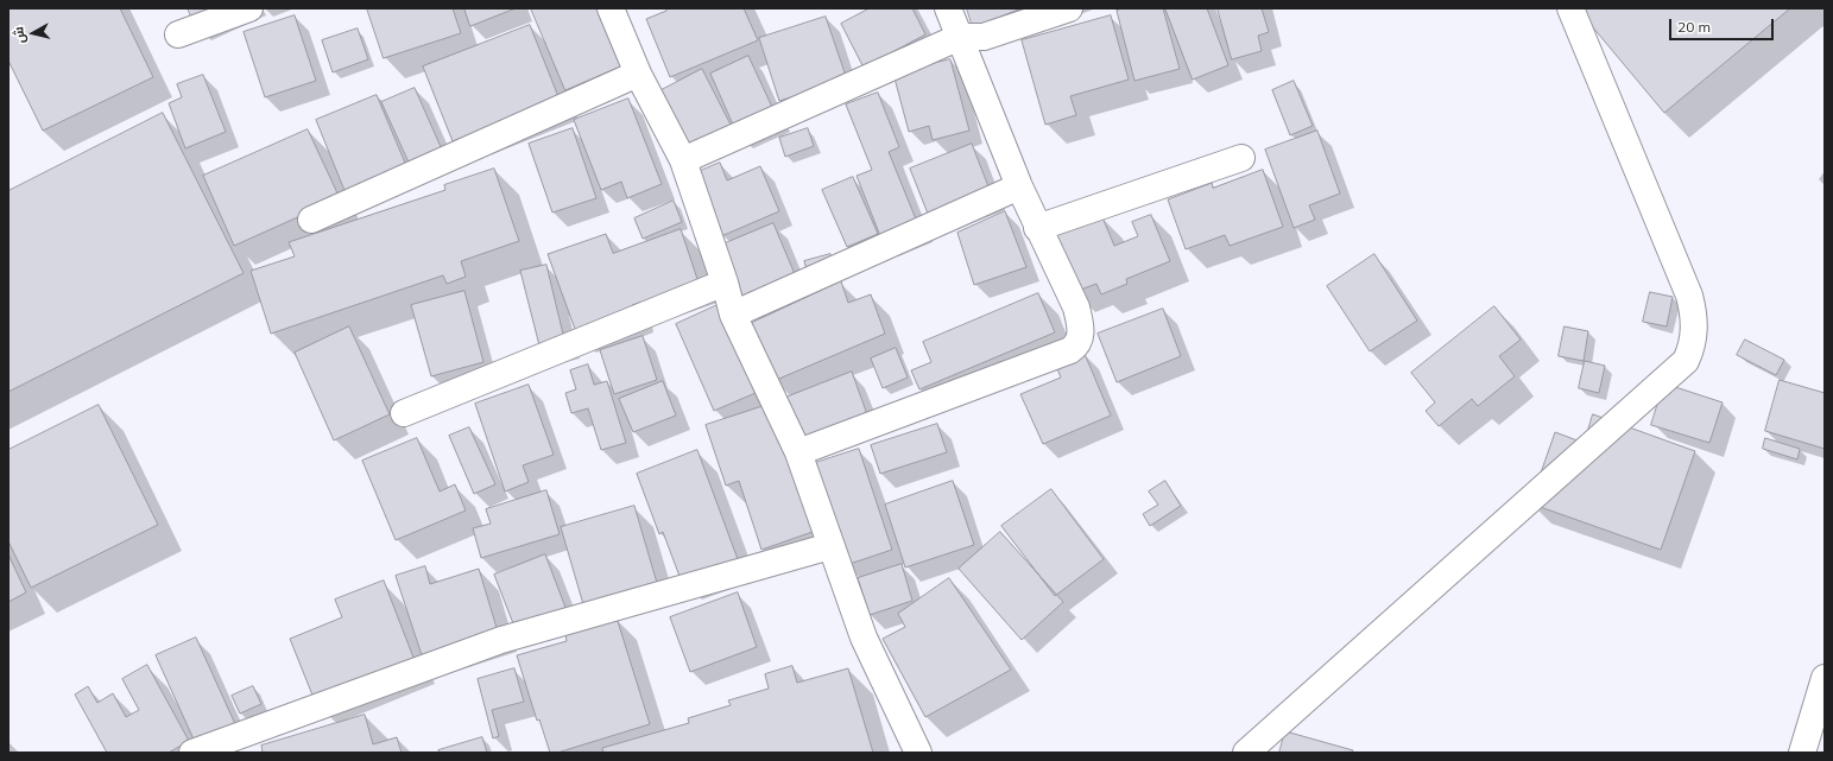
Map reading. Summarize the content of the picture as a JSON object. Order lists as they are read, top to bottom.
{
  "scale_bar": "20 m",
  "north": "left"
}
